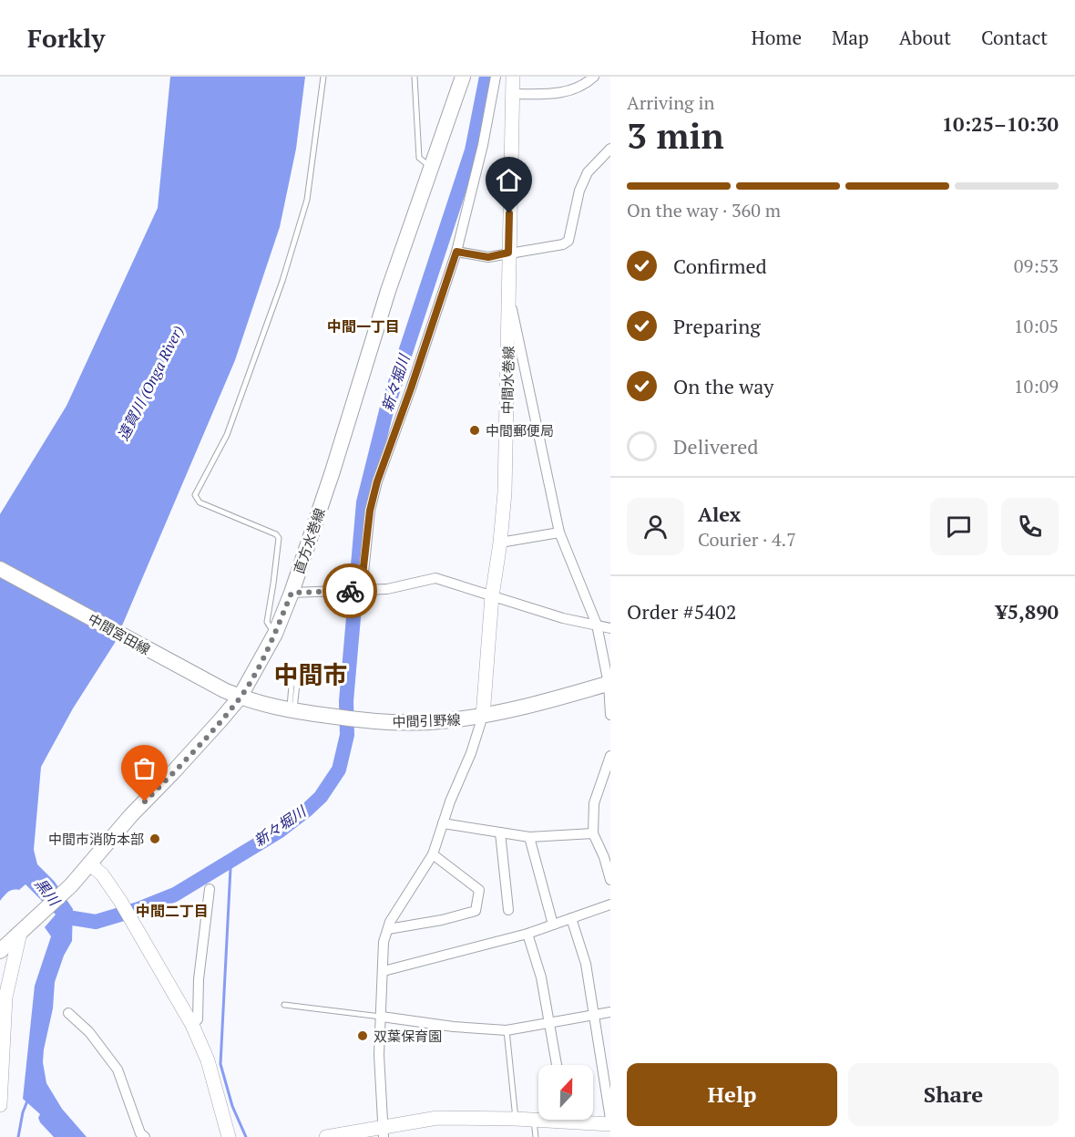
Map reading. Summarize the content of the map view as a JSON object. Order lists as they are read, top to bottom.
{
  "streets": {
    "main road": ["直方水巻線", "中間宮田線", "中間引野線"],
    "street": ["中間水巻線"]
  },
  "crossings": [
    ["中間水巻線", "中間引野線"],
    ["直方水巻線", "中間宮田線"],
    ["直方水巻線", "中間引野線"],
    ["中間宮田線", "中間引野線"]
  ],
  "districts": ["中間一丁目", "中間市", "中間二丁目"],
  "water": ["遠賀川 (Onga River)", "新々堀川", "黒川"],
  "places": ["中間郵便局", "中間市消防本部", "双葉保育園"],
  "north": "top",
  "page": {
    "header": "Forkly",
    "nav": [
      "Home",
      "Map",
      "About",
      "Contact"
    ],
    "heading": ["3 min", "Arriving in", "10:25–10:30"],
    "panel": [
      "Alex",
      "Courier · 4.7",
      "Order #5402",
      "¥5,890"
    ],
    "bar": "On the way · 360 m",
    "list": [
      ["Confirmed", "09:53"],
      ["Preparing", "10:05"],
      ["On the way", "10:09"],
      "Delivered"
    ],
    "buttons": ["Help", "Share"]
  }
}
